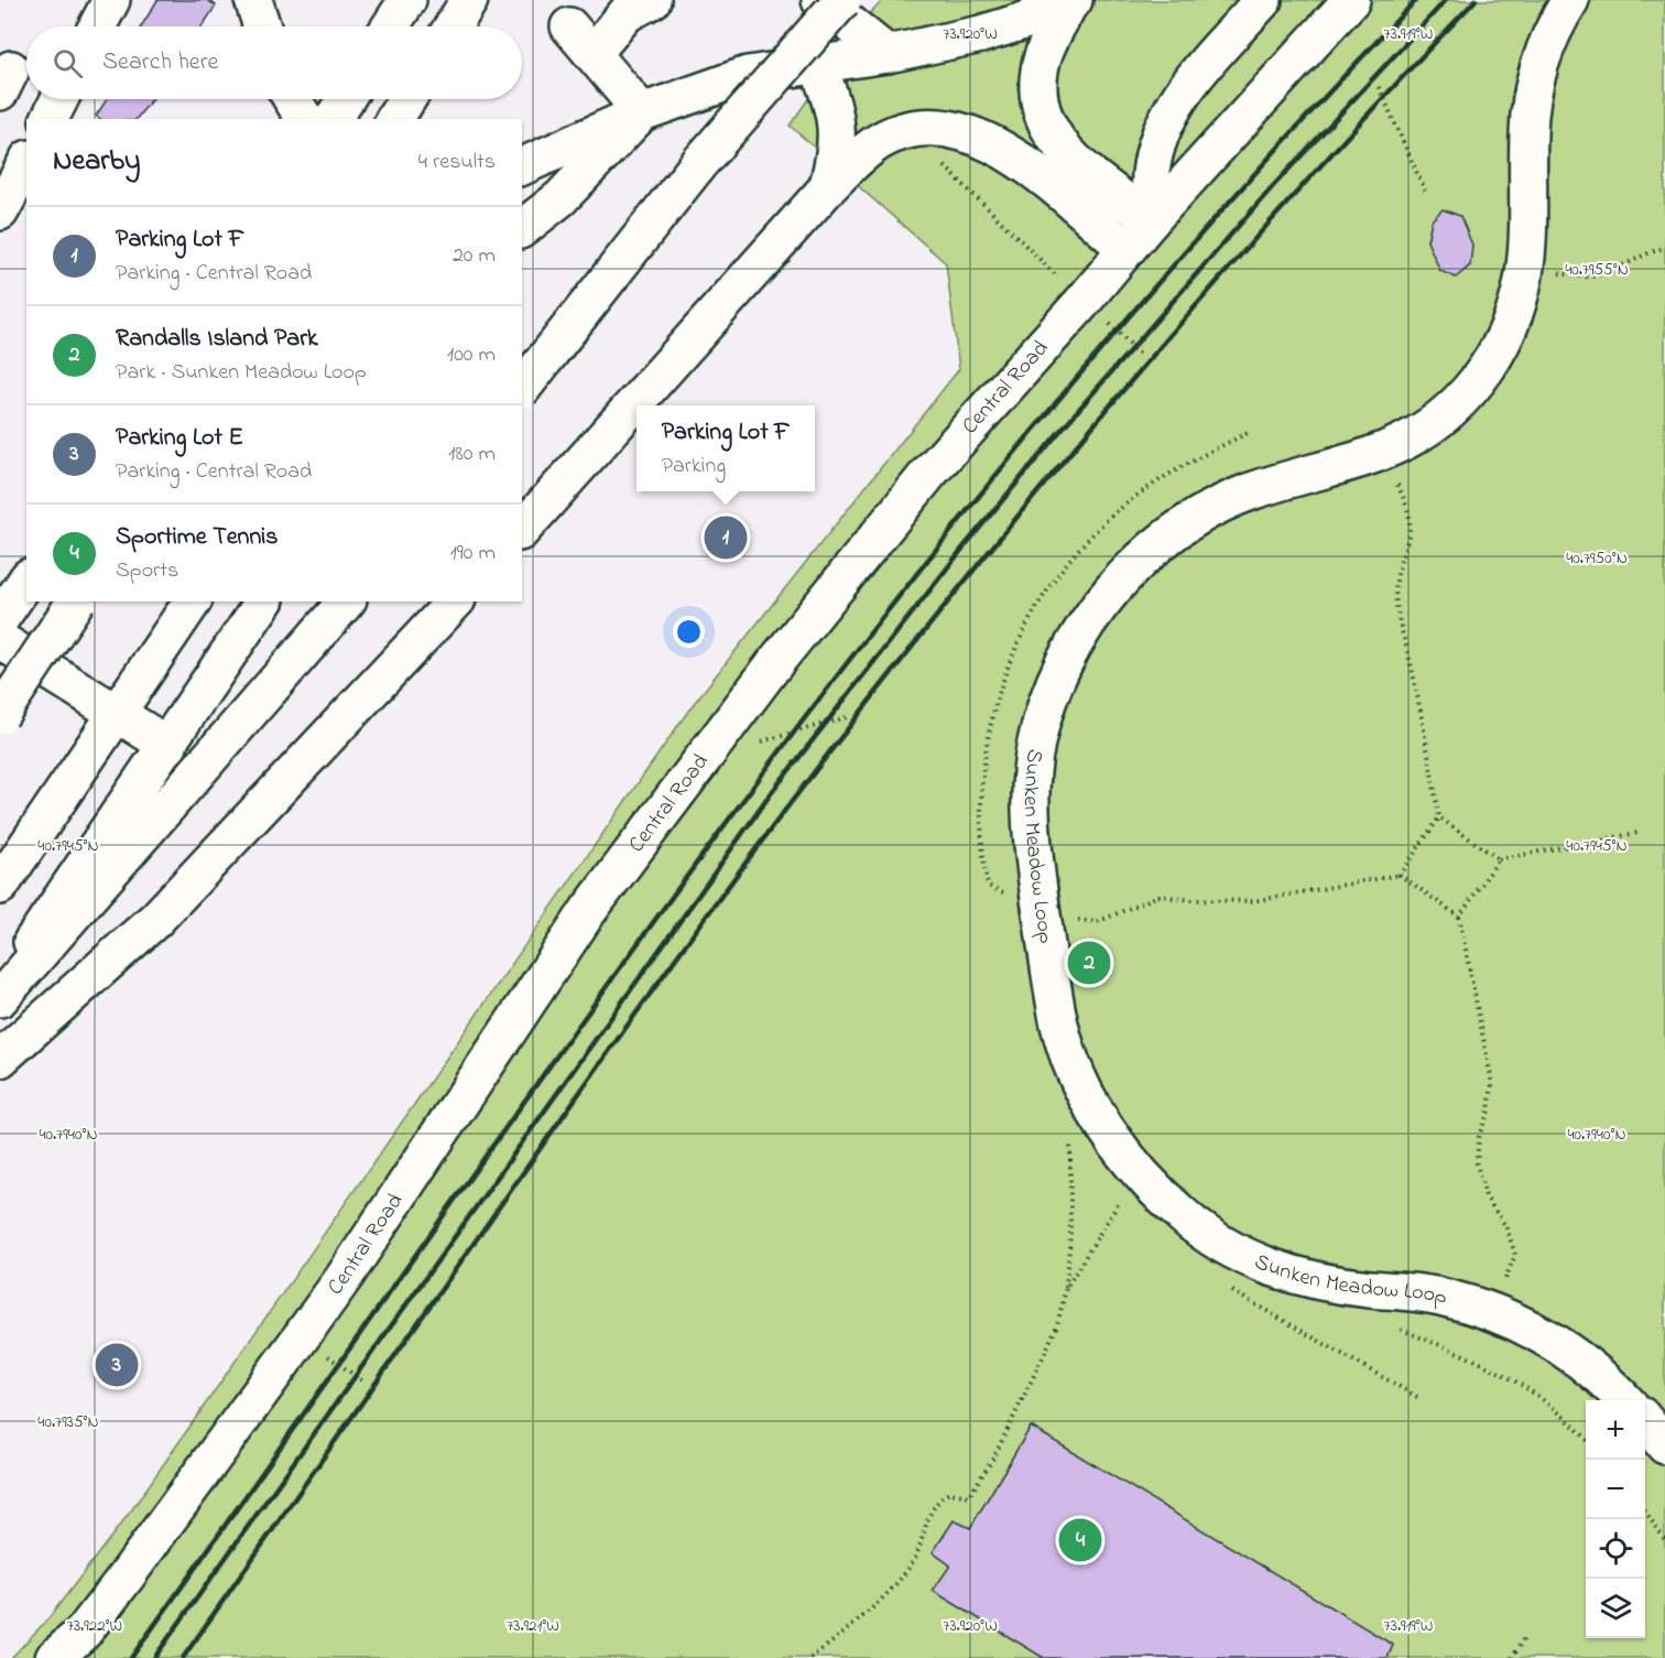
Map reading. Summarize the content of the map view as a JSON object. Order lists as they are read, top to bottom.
{
  "streets": {
    "main road": ["Central Road", "Sunken Meadow Loop"]
  },
  "page": {
    "search": "Search here",
    "heading": ["Nearby", "4 results"],
    "list": [
      {
        "mark": "1",
        "name": "Parking Lot F",
        "note": "Parking · Central Road",
        "value": "20 m"
      },
      {
        "mark": "2",
        "name": "Randalls Island Park",
        "note": "Park · Sunken Meadow Loop",
        "value": "100 m"
      },
      {
        "mark": "3",
        "name": "Parking Lot E",
        "note": "Parking · Central Road",
        "value": "180 m"
      },
      {
        "mark": "4",
        "name": "Sportime Tennis",
        "note": "Sports",
        "value": "190 m"
      }
    ],
    "popup": ["Parking Lot F", "Parking"],
    "pins": [
      "1",
      "2",
      "3",
      "4"
    ],
    "map_buttons": ["+", "−"]
  },
  "coordinates": [
    "73.920°W",
    "73.919°W",
    "40.7955°N",
    "40.7950°N",
    "40.7945°N",
    "40.7940°N",
    "40.7935°N",
    "73.922°W",
    "73.921°W"
  ]
}
